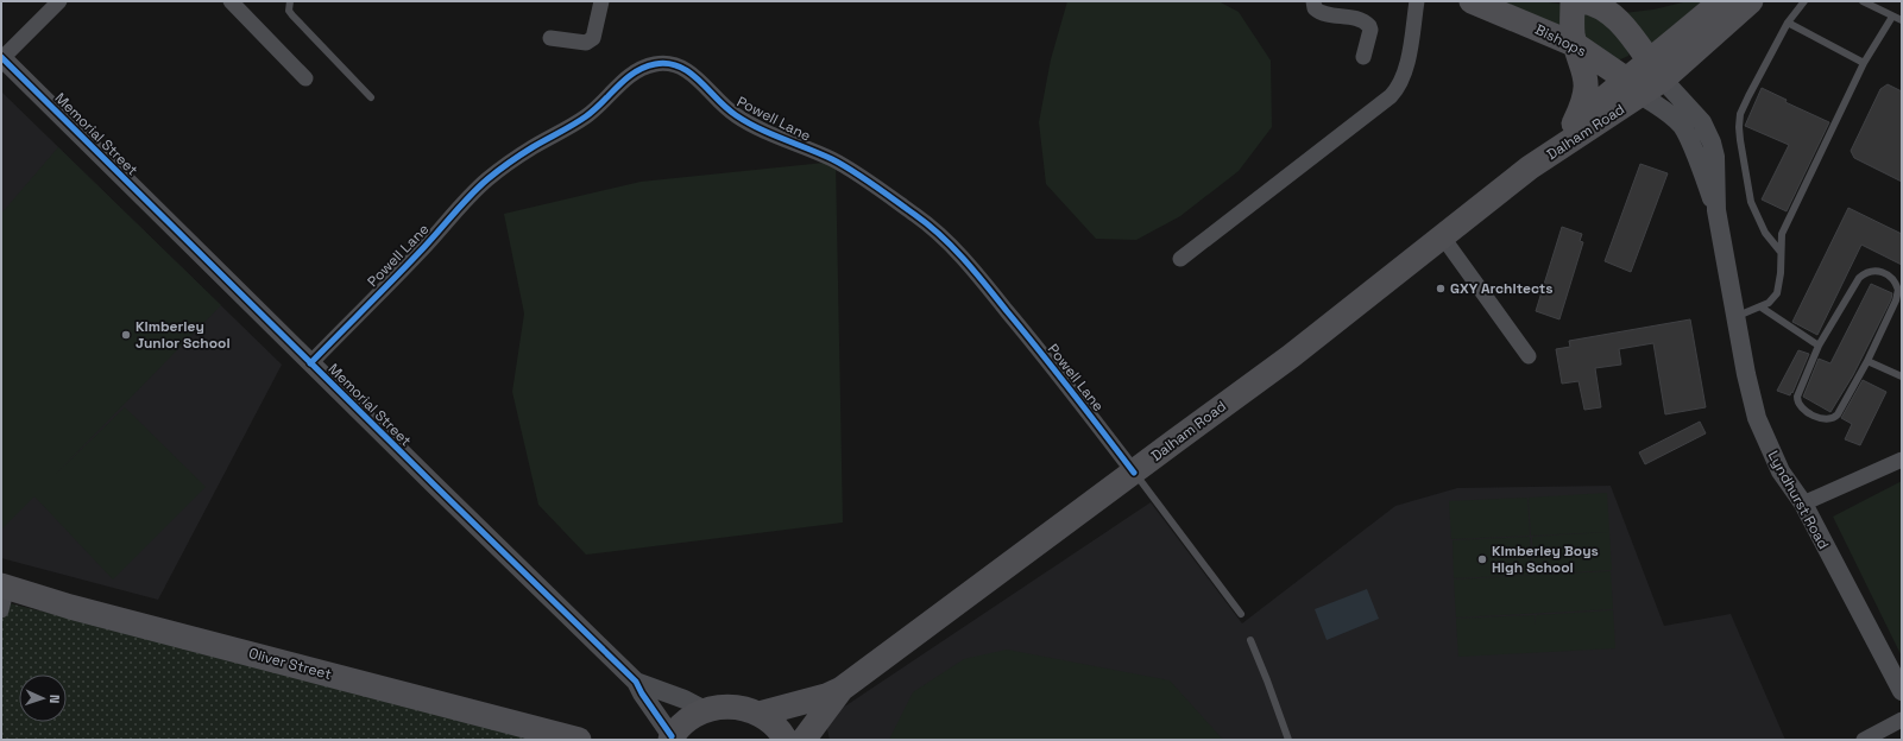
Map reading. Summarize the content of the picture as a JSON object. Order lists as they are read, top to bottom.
{
  "streets": {
    "highway": ["Bishops", "Dalham Road", "Oliver Street"],
    "street": ["Powell Lane", "Memorial Street", "Lyndhurst Road"]
  },
  "crossings": [
    ["Bishops", "Dalham Road"],
    ["Bishops", "Lyndhurst Road"],
    ["Powell Lane", "Dalham Road"],
    ["Powell Lane", "Memorial Street"],
    ["Dalham Road", "Lyndhurst Road"]
  ],
  "places": ["GXY Architects", "Kimberley Junior School", "Kimberley Boys High School"],
  "north": "right"
}
